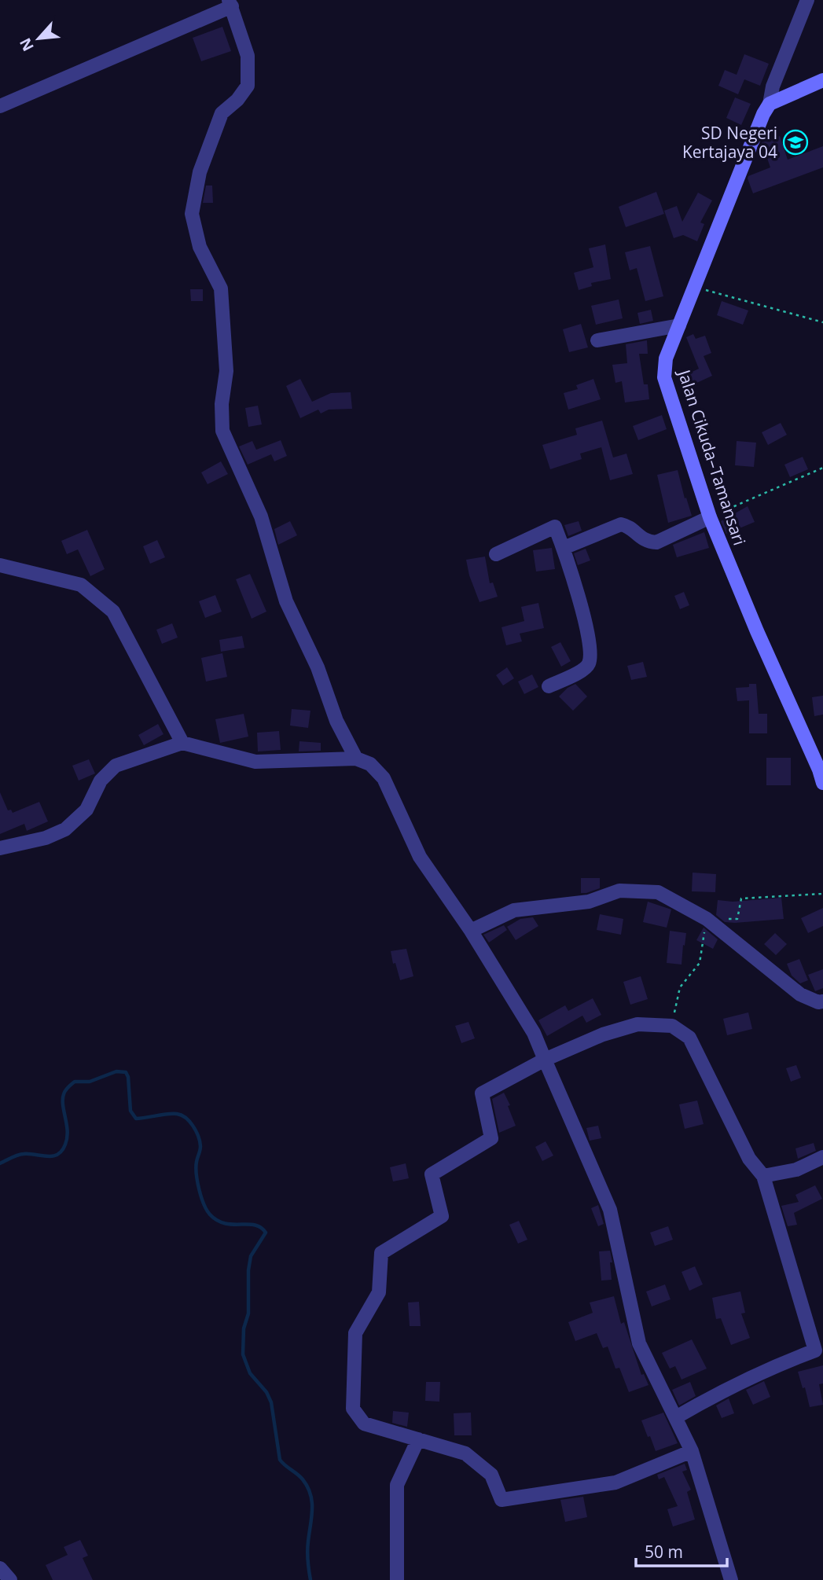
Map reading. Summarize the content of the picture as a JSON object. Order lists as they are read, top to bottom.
{
  "streets": {
    "street": ["Jalan Cikuda–Tamansari"]
  },
  "places": {
    "school or university": ["SD Negeri Kertajaya 04"]
  },
  "scale_bar": "50 m",
  "north": "bottom left"
}
